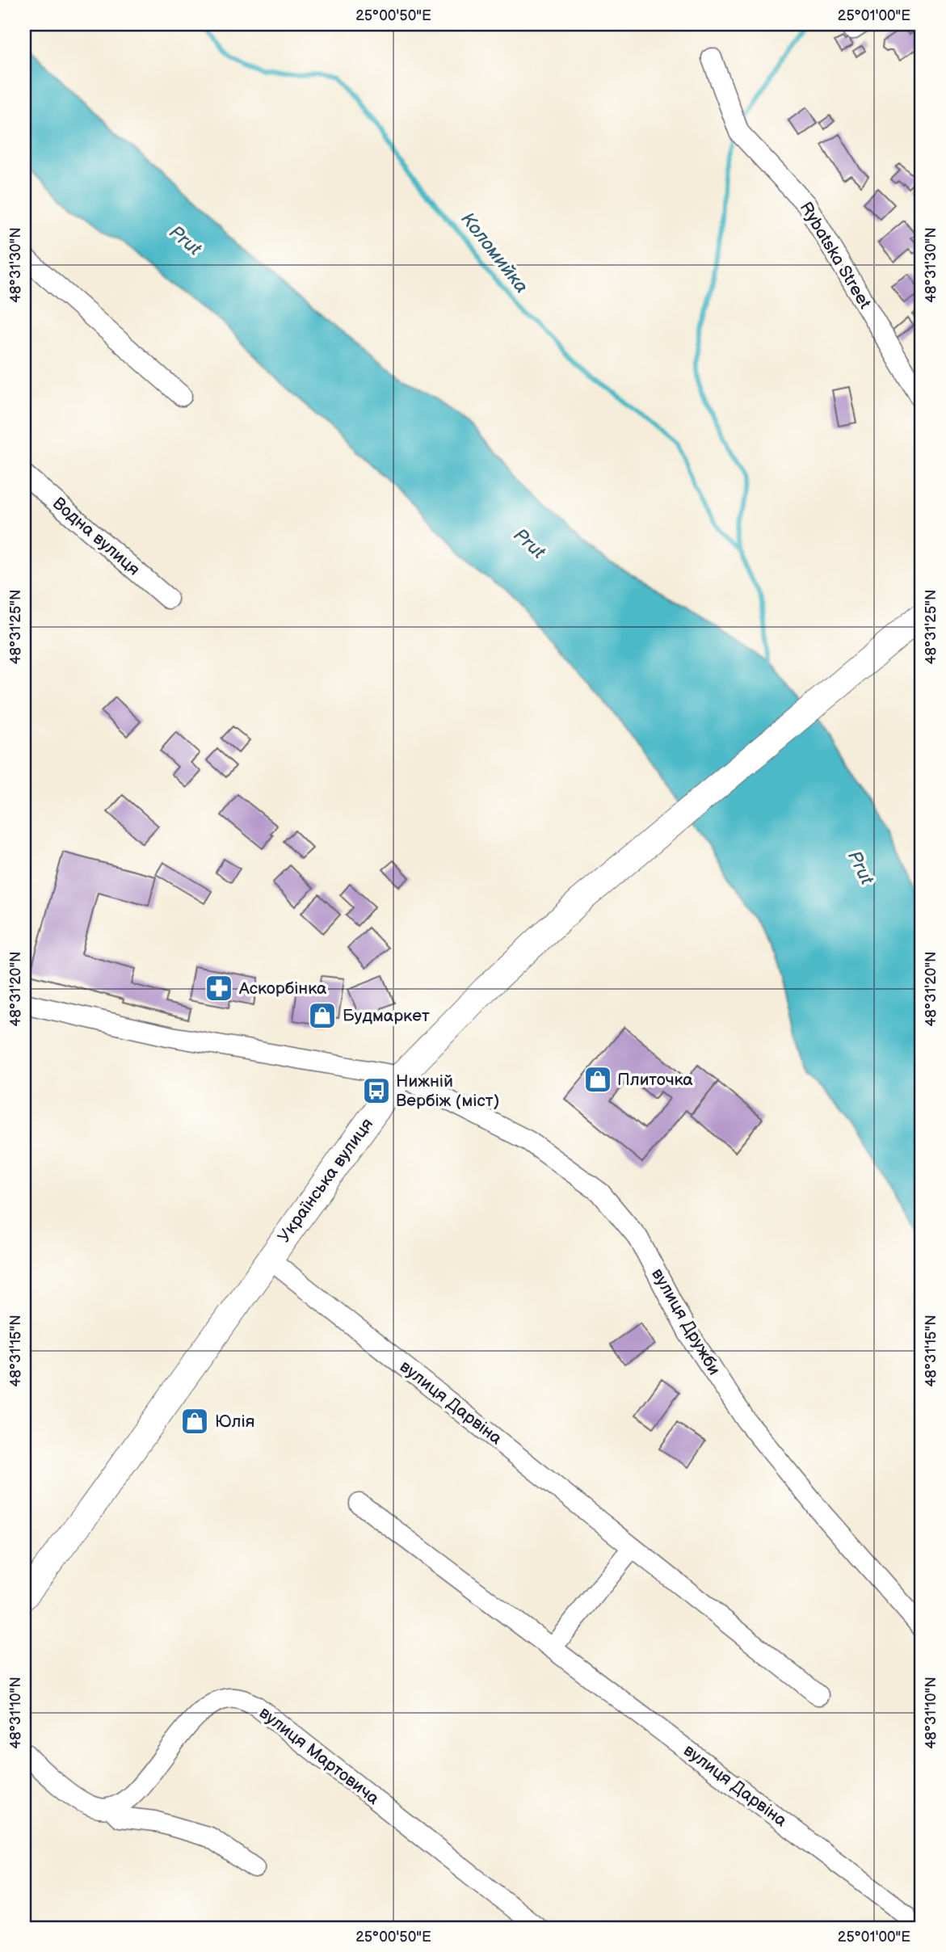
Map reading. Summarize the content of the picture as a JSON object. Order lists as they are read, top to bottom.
{
  "streets": {
    "main road": ["Українська вулиця"],
    "street": [
      "Rybatska Street",
      "Водна вулиця",
      "вулиця Дружби",
      "вулиця Дарвіна",
      "вулиця Мартовича"
    ]
  },
  "crossings": [
    ["Українська вулиця", "вулиця Дружби"],
    ["Українська вулиця", "вулиця Дарвіна"]
  ],
  "water": ["Prut", "Коломийка"],
  "places": {
    "pharmacy": ["Аскорбінка"],
    "shop": ["Будмаркет", "Плиточка", "Юлія"],
    "bus stop": ["Нижній Вербіж (міст)"]
  },
  "coordinates": [
    "25°00'50\"E",
    "25°01'00\"E",
    "48°31'30\"N",
    "48°31'25\"N",
    "48°31'20\"N",
    "48°31'15\"N",
    "48°31'10\"N"
  ]
}
